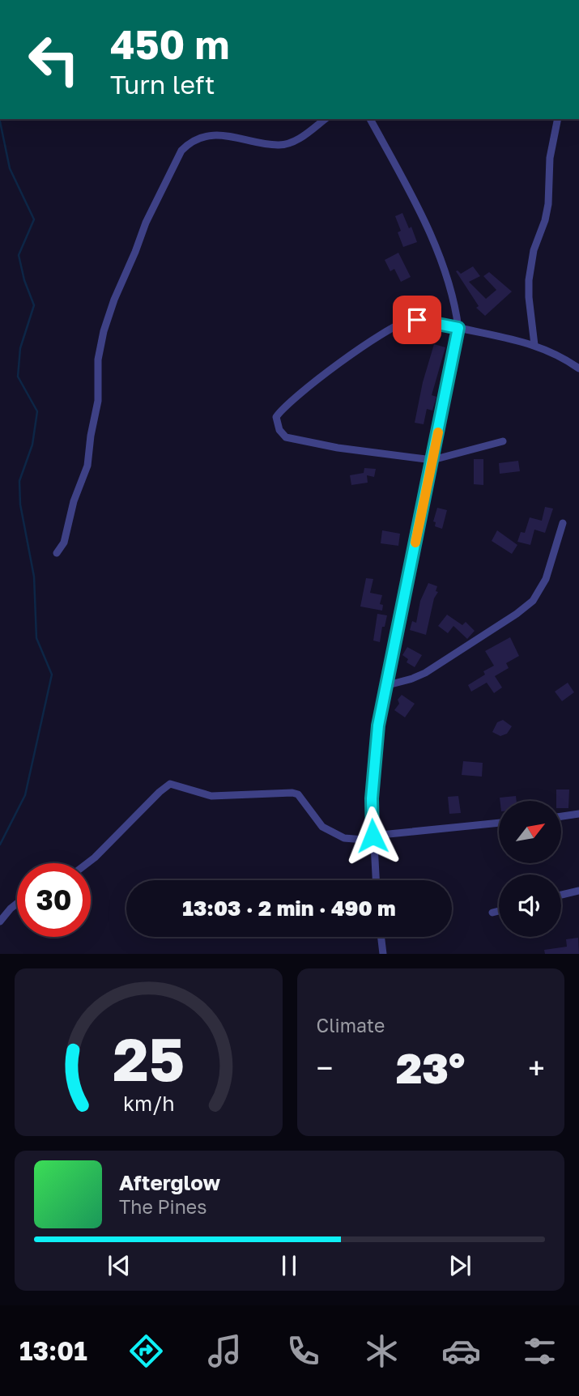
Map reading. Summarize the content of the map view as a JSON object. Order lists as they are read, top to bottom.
{
  "north": "top right",
  "page": {
    "turn": ["450 m", "Turn left"],
    "limit": "30",
    "trip": "13:03 · 2 min · 490 m",
    "tile": "Climate",
    "heat": ["−", "23°", "+"],
    "song": ["Afterglow", "The Pines"],
    "tabs": "13:01",
    "gauge": ["25", "km/h"]
  }
}
